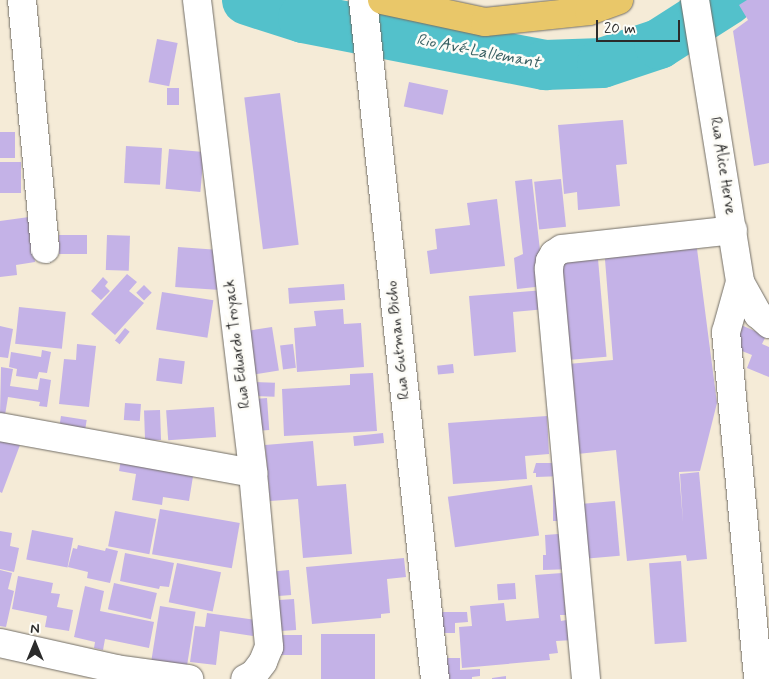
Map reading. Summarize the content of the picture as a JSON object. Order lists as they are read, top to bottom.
{
  "streets": {
    "street": ["Rua Alice Herve", "Rua Gutman Bicho", "Rua Eduardo Troyack"]
  },
  "water": ["Rio Avé‐Lallemant"],
  "scale_bar": "20 m",
  "north": "top"
}
